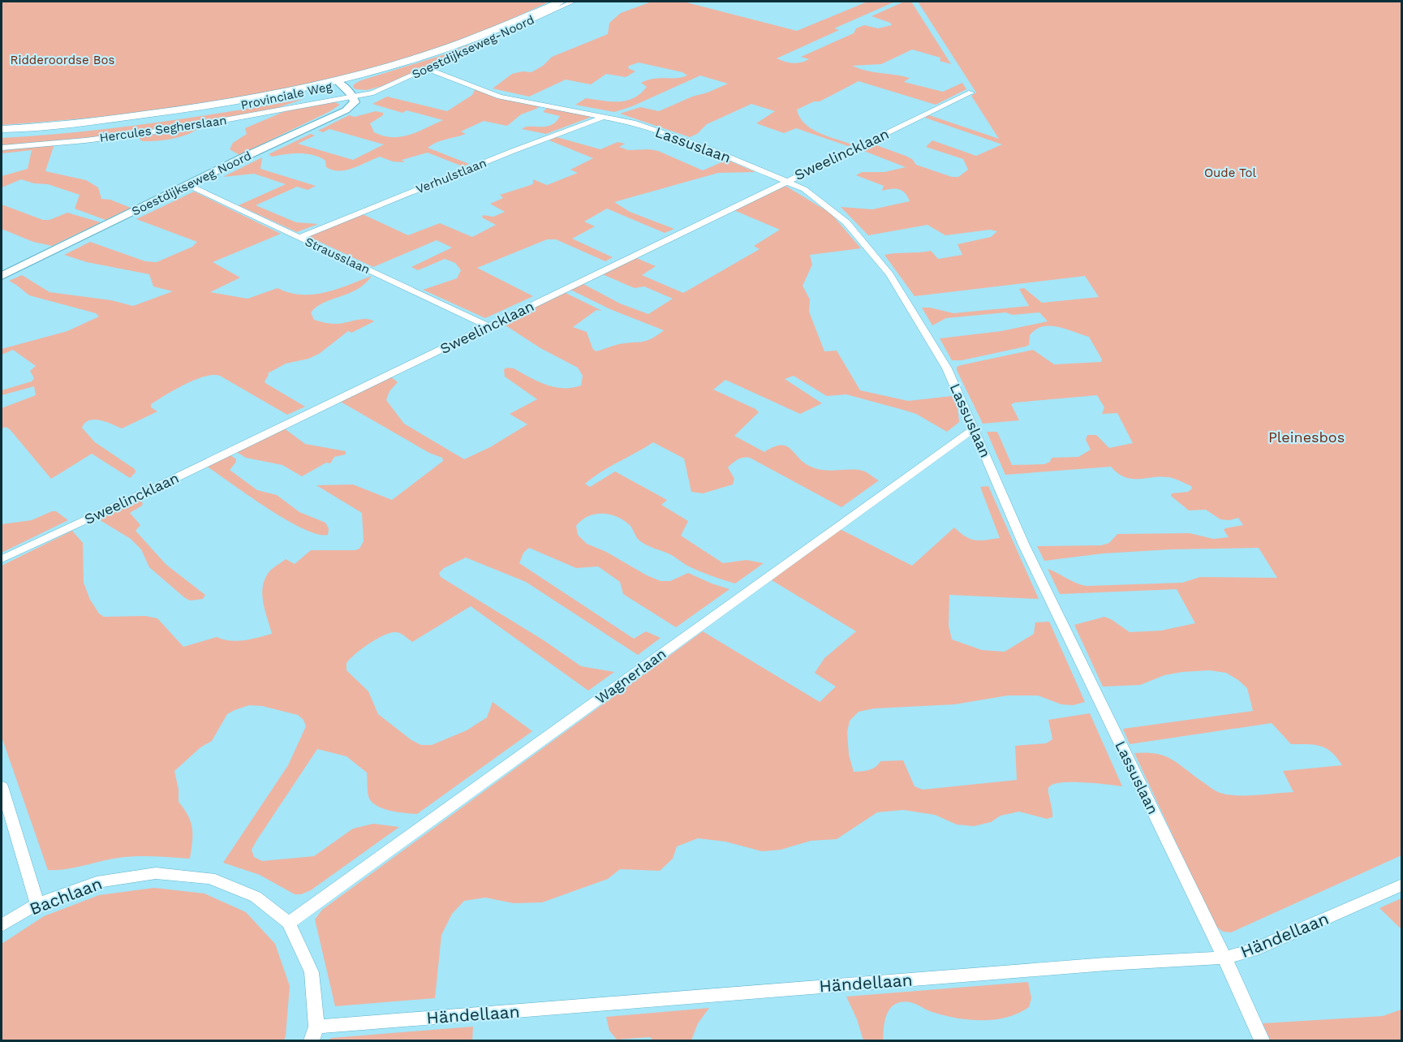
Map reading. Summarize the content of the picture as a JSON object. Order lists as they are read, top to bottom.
{
  "streets": {
    "main road": ["Provinciale Weg", "Soestdijkseweg Noord"],
    "street": [
      "Soestdijkseweg-Noord",
      "Hercules Segherslaan",
      "Lassuslaan",
      "Sweelincklaan",
      "Verhulstlaan",
      "Strausslaan",
      "Wagnerlaan",
      "Bachlaan",
      "Händellaan"
    ]
  },
  "crossings": [
    ["Soestdijkseweg-Noord", "Hercules Segherslaan"],
    ["Soestdijkseweg-Noord", "Lassuslaan"],
    ["Soestdijkseweg-Noord", "Soestdijkseweg Noord"],
    ["Hercules Segherslaan", "Soestdijkseweg Noord"],
    ["Lassuslaan", "Sweelincklaan"],
    ["Lassuslaan", "Verhulstlaan"],
    ["Lassuslaan", "Wagnerlaan"],
    ["Lassuslaan", "Händellaan"],
    ["Sweelincklaan", "Strausslaan"],
    ["Verhulstlaan", "Strausslaan"],
    ["Soestdijkseweg Noord", "Strausslaan"],
    ["Wagnerlaan", "Bachlaan"],
    ["Bachlaan", "Händellaan"]
  ],
  "parks": ["Ridderoordse Bos", "Oude Tol", "Pleinesbos"]
}
